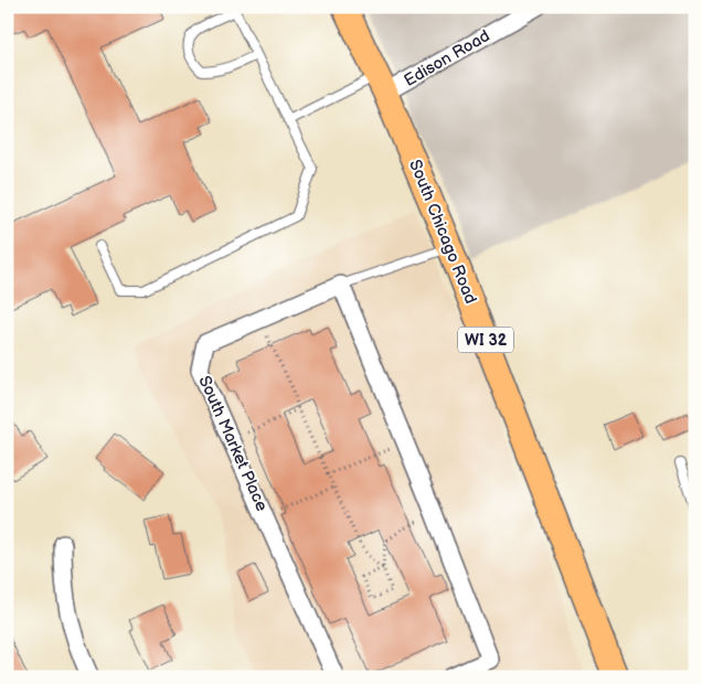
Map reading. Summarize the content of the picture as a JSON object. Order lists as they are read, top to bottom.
{
  "streets": {
    "main road": ["South Chicago Road", "WI 32"],
    "street": ["Edison Road", "South Market Place"]
  },
  "crossings": [
    ["Edison Road", "South Chicago Road"],
    ["South Chicago Road", "South Market Place"]
  ]
}
